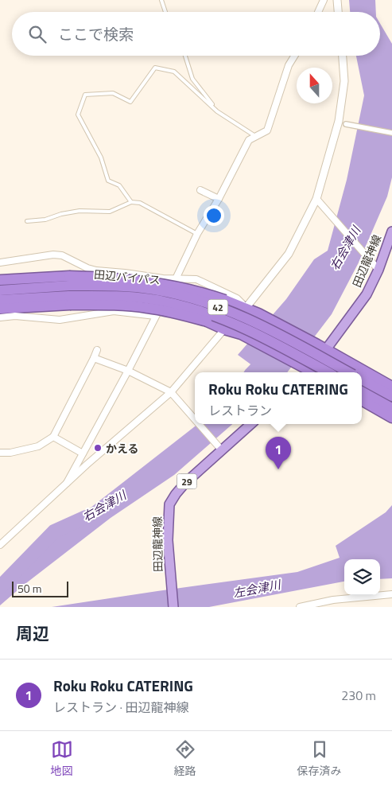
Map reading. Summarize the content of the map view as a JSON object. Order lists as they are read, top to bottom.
{
  "streets": {
    "highway": ["田辺バイパス", "42"],
    "main road": ["田辺龍神線", "29"]
  },
  "water": ["右会津川", "左会津川"],
  "places": ["かえる"],
  "scale_bar": "50 m",
  "north": "top",
  "page": {
    "search": "ここで検索",
    "popup": ["Roku Roku CATERING", "レストラン"],
    "pins": "1",
    "scale": "50 m",
    "heading": "周辺",
    "list": [
      {
        "mark": "1",
        "name": "Roku Roku CATERING",
        "note": "レストラン · 田辺龍神線",
        "value": "230 m"
      }
    ],
    "nav": ["地図", "経路", "保存済み"]
  }
}
